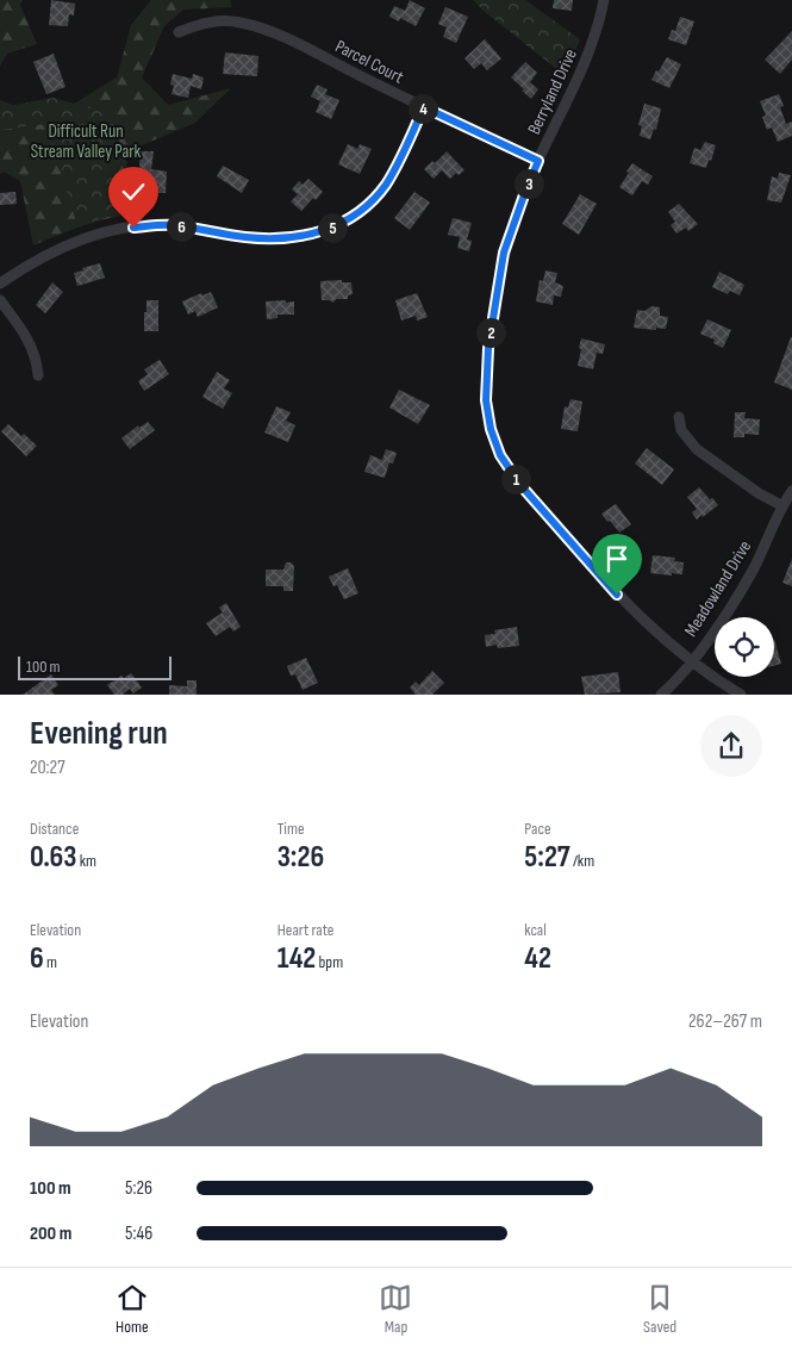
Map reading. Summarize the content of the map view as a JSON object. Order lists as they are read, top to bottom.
{
  "streets": {
    "street": ["Parcel Court", "Berryland Drive", "Meadowland Drive"]
  },
  "crossings": [
    ["Parcel Court", "Berryland Drive"],
    ["Berryland Drive", "Meadowland Drive"]
  ],
  "parks": ["Difficult Run Stream Valley Park"],
  "scale_bar": "100 m",
  "page": {
    "pins": [
      "4",
      "3",
      "6",
      "5",
      "2",
      "1"
    ],
    "scale": "100 m",
    "heading": ["Evening run", "20:27"],
    "stats": [
      ["Distance", "0.63 km"],
      ["Time", "3:26"],
      ["Pace", "5:27 /km"],
      ["Elevation", "6 m"],
      ["Heart rate", "142 bpm"],
      ["kcal", "42"]
    ],
    "chart": ["Elevation", "262–267 m"],
    "list": [
      {
        "name": "100 m",
        "note": "5:26"
      },
      {
        "name": "200 m",
        "note": "5:46"
      }
    ],
    "tabs": ["Home", "Map", "Saved"]
  }
}
